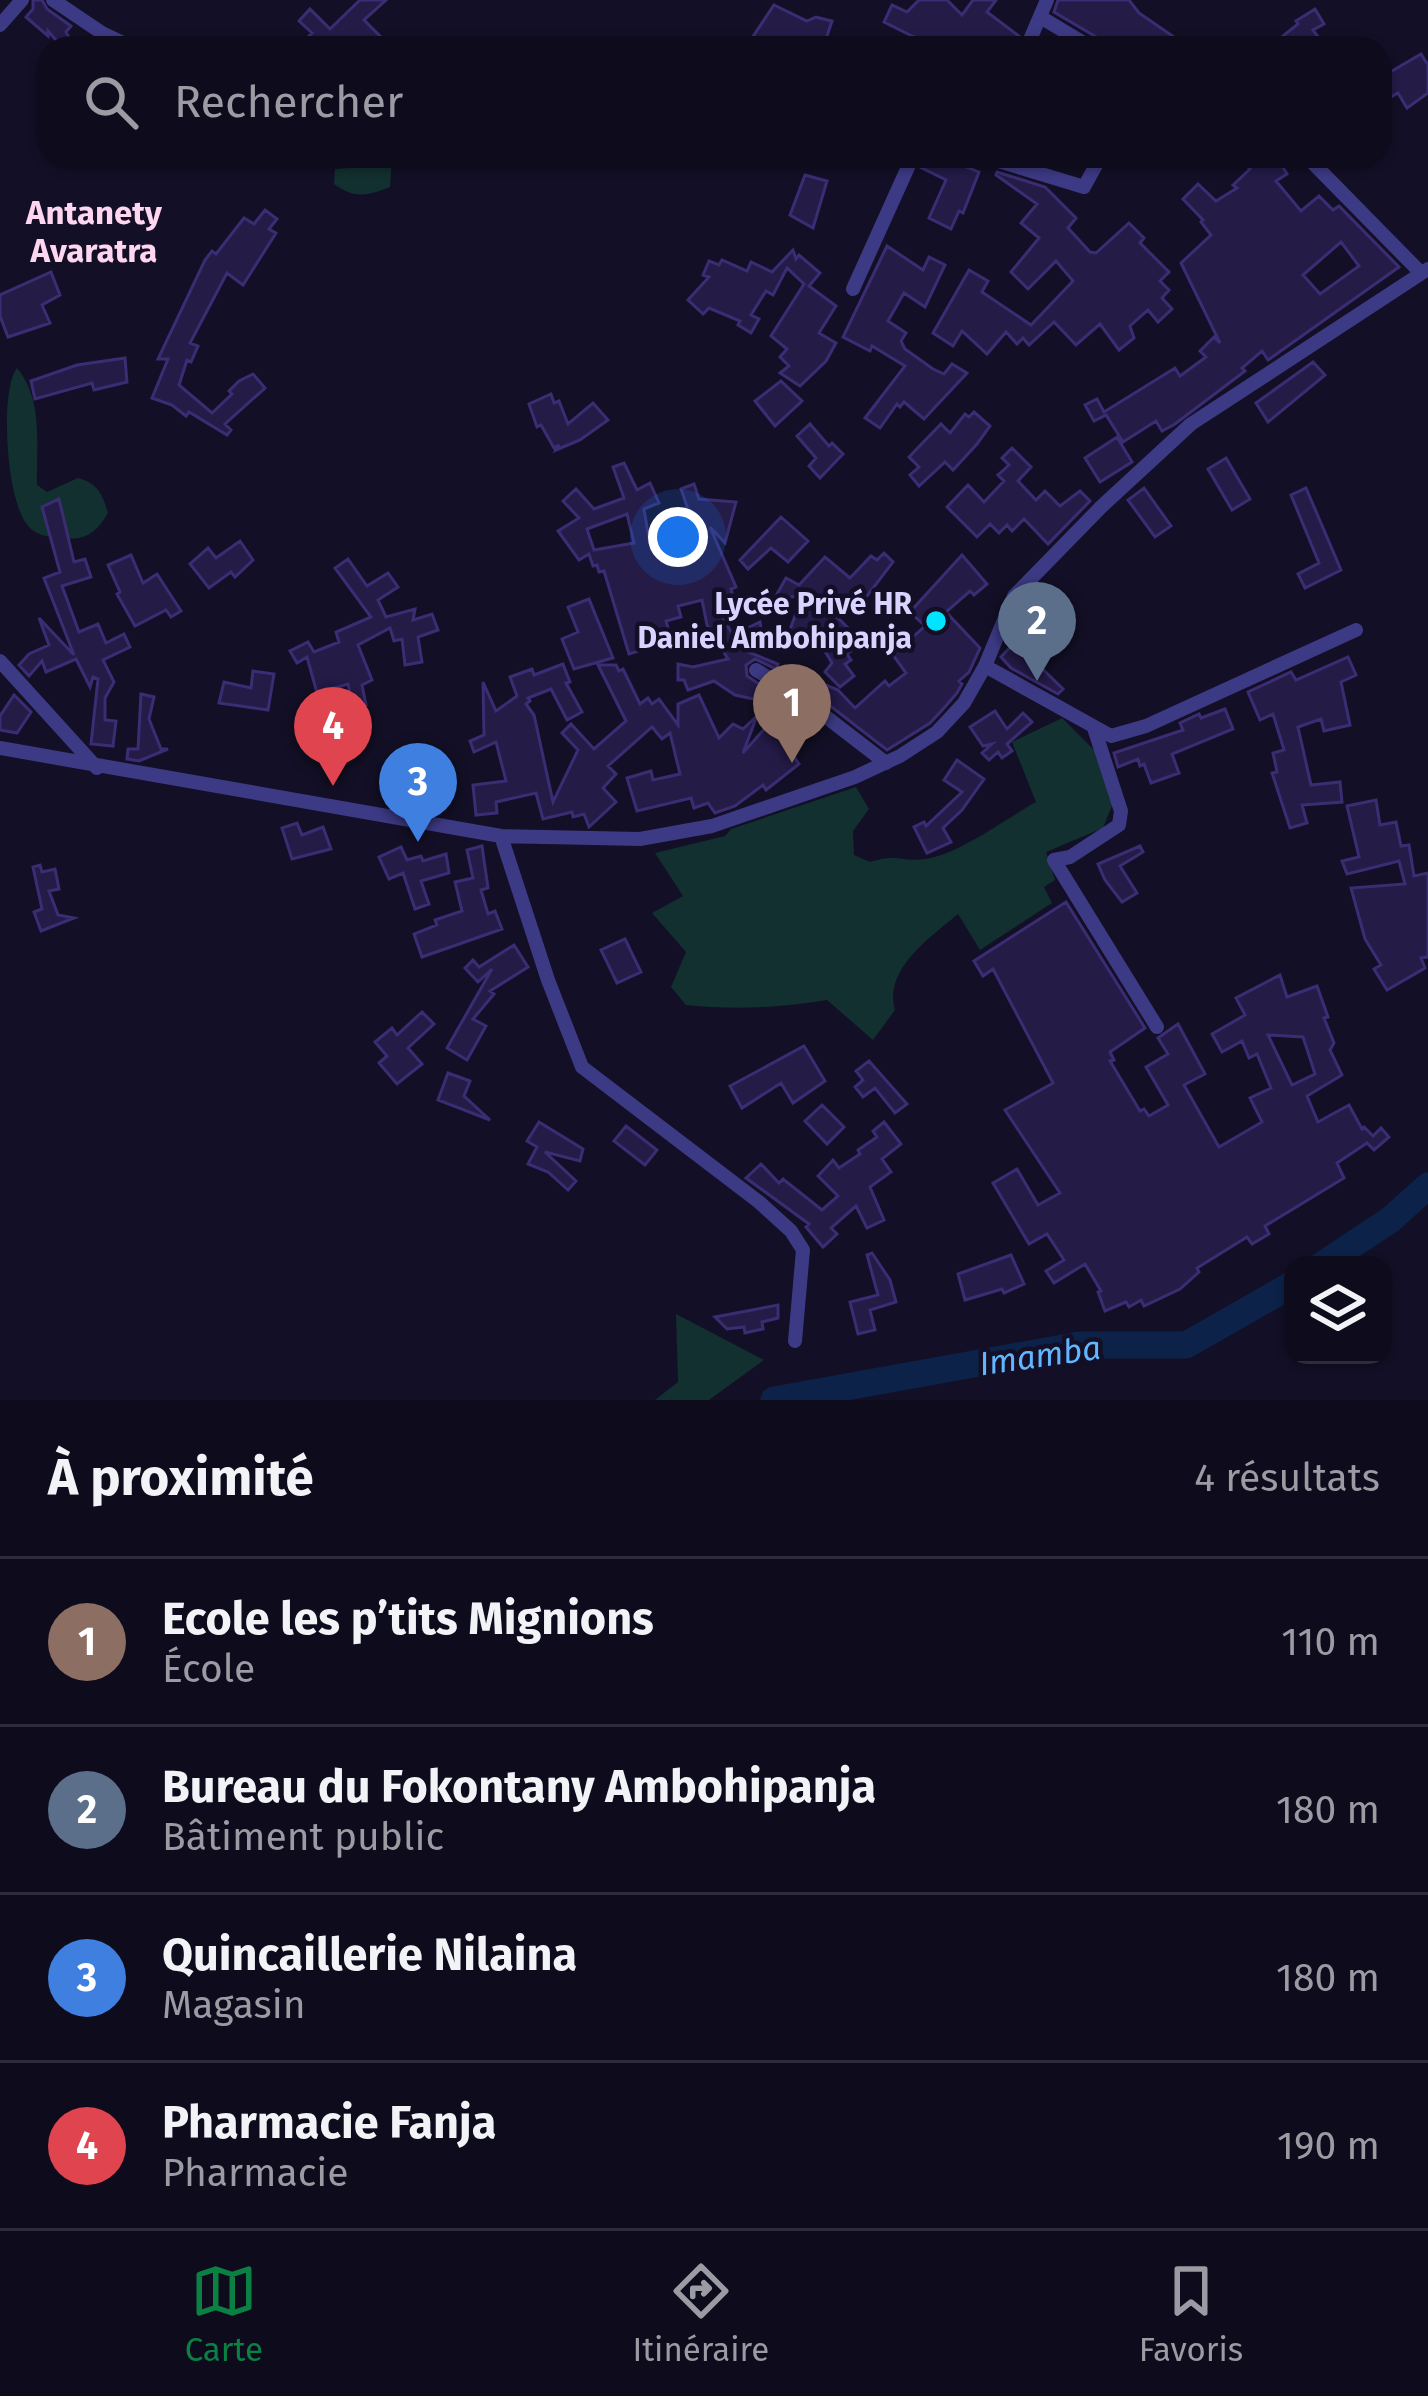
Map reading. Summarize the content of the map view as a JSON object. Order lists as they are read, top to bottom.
{
  "districts": ["Antanety Avaratra"],
  "water": ["Imamba"],
  "places": ["Lycée Privé HR Daniel Ambohipanja"],
  "page": {
    "search": "Rechercher",
    "pins": [
      "2",
      "1",
      "4",
      "3"
    ],
    "heading": ["À proximité", "4 résultats"],
    "list": [
      {
        "mark": "1",
        "name": "Ecole les p’tits Mignions",
        "note": "École",
        "value": "110 m"
      },
      {
        "mark": "2",
        "name": "Bureau du Fokontany Ambohipanja",
        "note": "Bâtiment public",
        "value": "180 m"
      },
      {
        "mark": "3",
        "name": "Quincaillerie Nilaina",
        "note": "Magasin",
        "value": "180 m"
      },
      {
        "mark": "4",
        "name": "Pharmacie Fanja",
        "note": "Pharmacie",
        "value": "190 m"
      }
    ],
    "nav": ["Carte", "Itinéraire", "Favoris"]
  }
}
